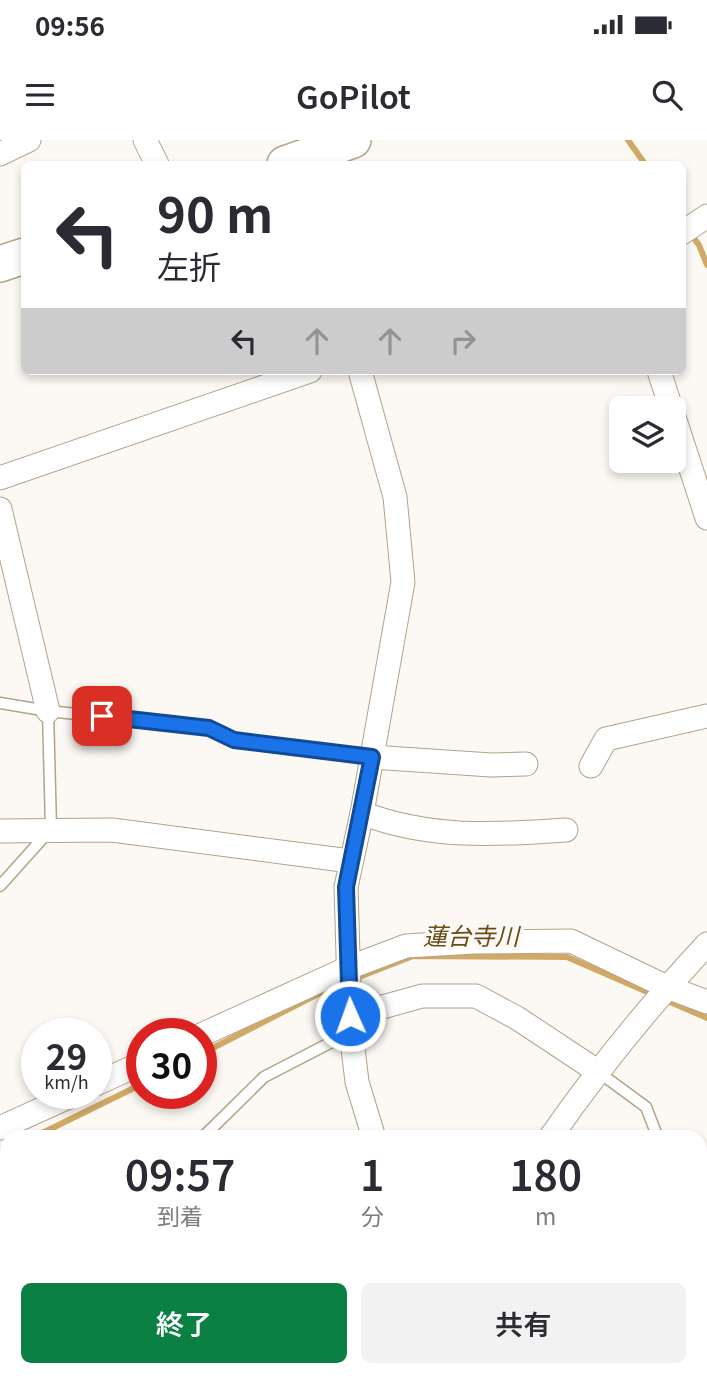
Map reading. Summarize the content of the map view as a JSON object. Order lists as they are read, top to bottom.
{
  "water": ["蓮台寺川"],
  "page": {
    "status": "09:56",
    "header": "GoPilot",
    "turn": ["90 m", "左折"],
    "speed": "29 km/h",
    "limit": "30",
    "eta": [
      "09:57",
      "到着",
      "1",
      "分",
      "180",
      "m"
    ],
    "buttons": ["終了", "共有"]
  }
}
